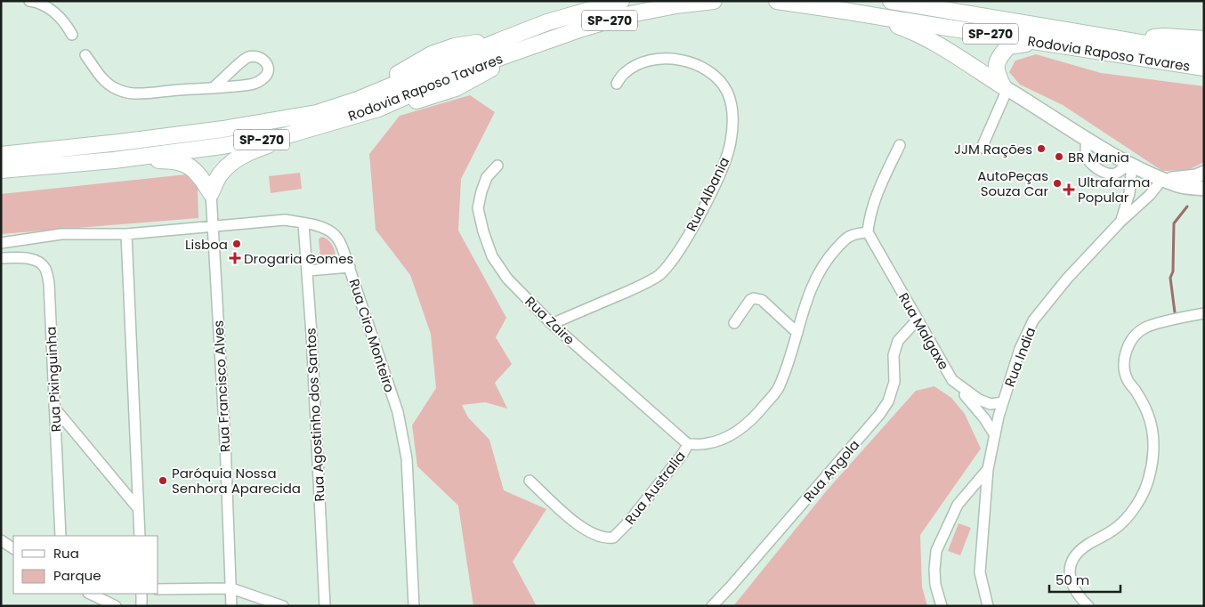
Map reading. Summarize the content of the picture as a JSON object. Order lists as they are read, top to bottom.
{
  "streets": {
    "highway": ["SP-270", "Rodovia Raposo Tavares"],
    "street": [
      "Rua Albania",
      "Rua Zaire",
      "Rua Malgaxe",
      "Rua Ciro Monteiro",
      "Rua India",
      "Rua Pixinguinha",
      "Rua Francisco Alves",
      "Rua Agostinho dos Santos",
      "Rua Angola",
      "Rua Australia"
    ]
  },
  "crossings": [
    ["Rua Albania", "Rua Zaire"],
    ["Rua Zaire", "Rua Australia"],
    ["Rua Malgaxe", "Rua India"],
    ["Rua Malgaxe", "Rua Angola"],
    ["Rua Malgaxe", "Rua Australia"],
    ["Rua Ciro Monteiro", "Rua Francisco Alves"],
    ["Rua Ciro Monteiro", "Rua Agostinho dos Santos"]
  ],
  "places": {
    "other": [
      "JJM Rações",
      "BR Mania",
      "AutoPeças Souza Car",
      "Lisboa",
      "Paróquia Nossa Senhora Aparecida"
    ],
    "health": ["Ultrafarma Popular", "Drogaria Gomes"]
  },
  "legend": ["Rua", "Parque"],
  "scale_bar": "50 m"
}
